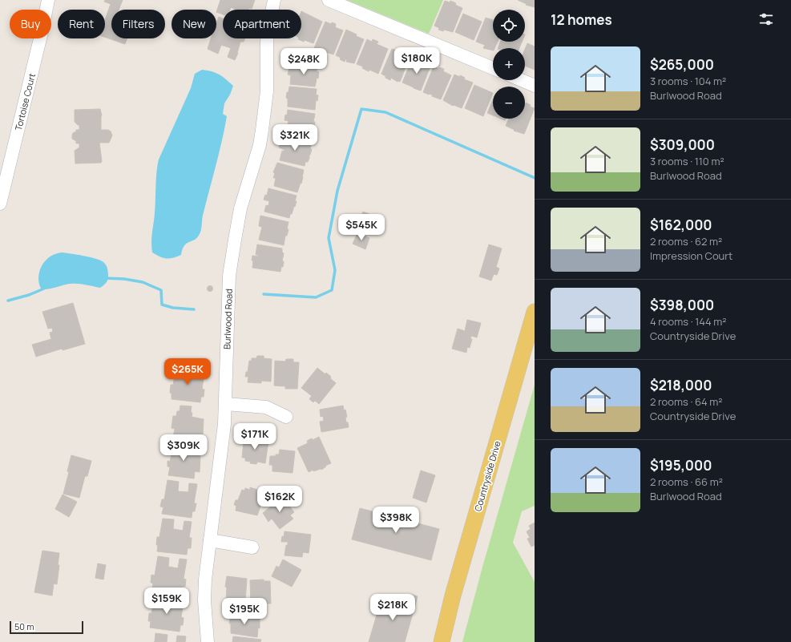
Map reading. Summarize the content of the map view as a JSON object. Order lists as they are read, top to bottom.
{
  "streets": {
    "main road": ["Countryside Drive"],
    "street": ["Tortoise Court", "Burlwood Road"]
  },
  "scale_bar": "50 m",
  "page": {
    "heading": "12 homes",
    "map_buttons": ["+", "−"],
    "chip": [
      "Buy",
      "Rent",
      "Filters",
      "New",
      "Apartment"
    ],
    "list": [
      {
        "name": "$265,000",
        "note": "3 rooms · 104 m² · Burlwood Road"
      },
      {
        "name": "$309,000",
        "note": "3 rooms · 110 m² · Burlwood Road"
      },
      {
        "name": "$162,000",
        "note": "2 rooms · 62 m² · Impression Court"
      },
      {
        "name": "$398,000",
        "note": "4 rooms · 144 m² · Countryside Drive"
      },
      {
        "name": "$218,000",
        "note": "2 rooms · 64 m² · Countryside Drive"
      },
      {
        "name": "$195,000",
        "note": "2 rooms · 66 m² · Burlwood Road"
      }
    ],
    "price": [
      "$180K",
      "$248K",
      "$321K",
      "$545K",
      "$265K",
      "$171K",
      "$309K",
      "$162K",
      "$398K",
      "$159K",
      "$218K",
      "$195K"
    ],
    "scale": "50 m"
  }
}
